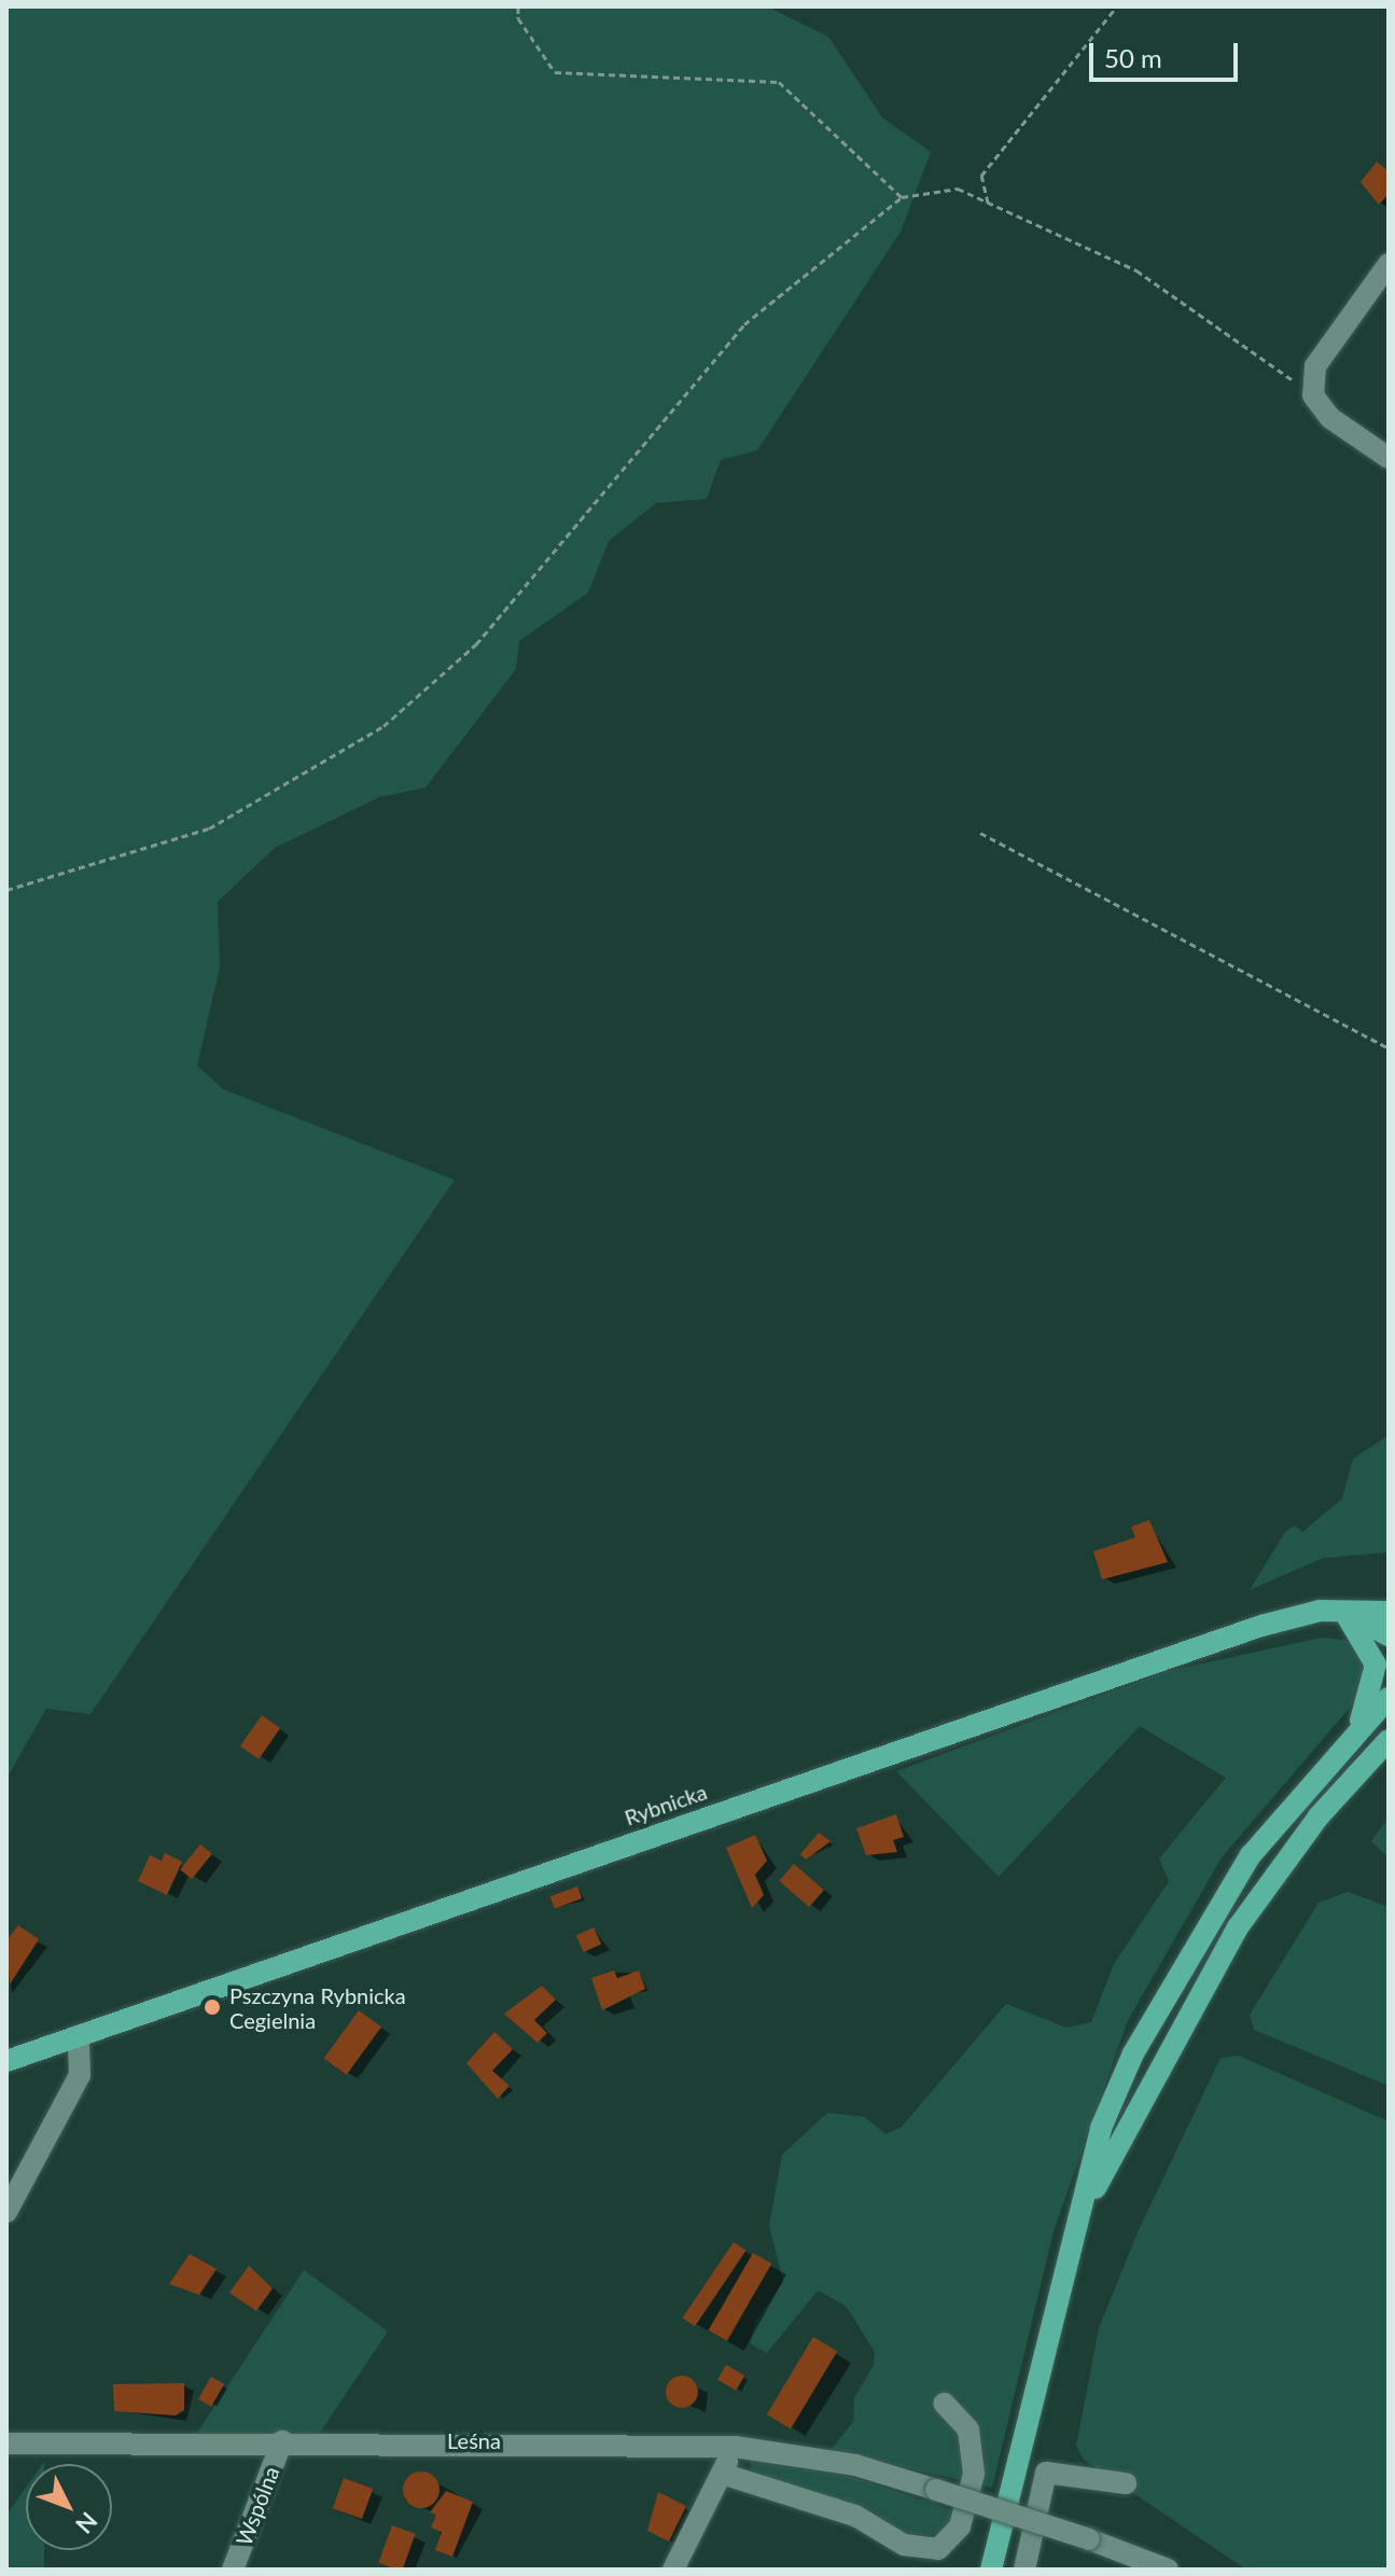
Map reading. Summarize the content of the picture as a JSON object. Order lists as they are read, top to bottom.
{
  "streets": {
    "main road": ["Rybnicka"],
    "street": ["Leśna", "Wspólna"]
  },
  "crossings": [
    ["Leśna", "Wspólna"]
  ],
  "places": ["Pszczyna Rybnicka Cegielnia"],
  "scale_bar": "50 m",
  "north": "bottom right"
}
